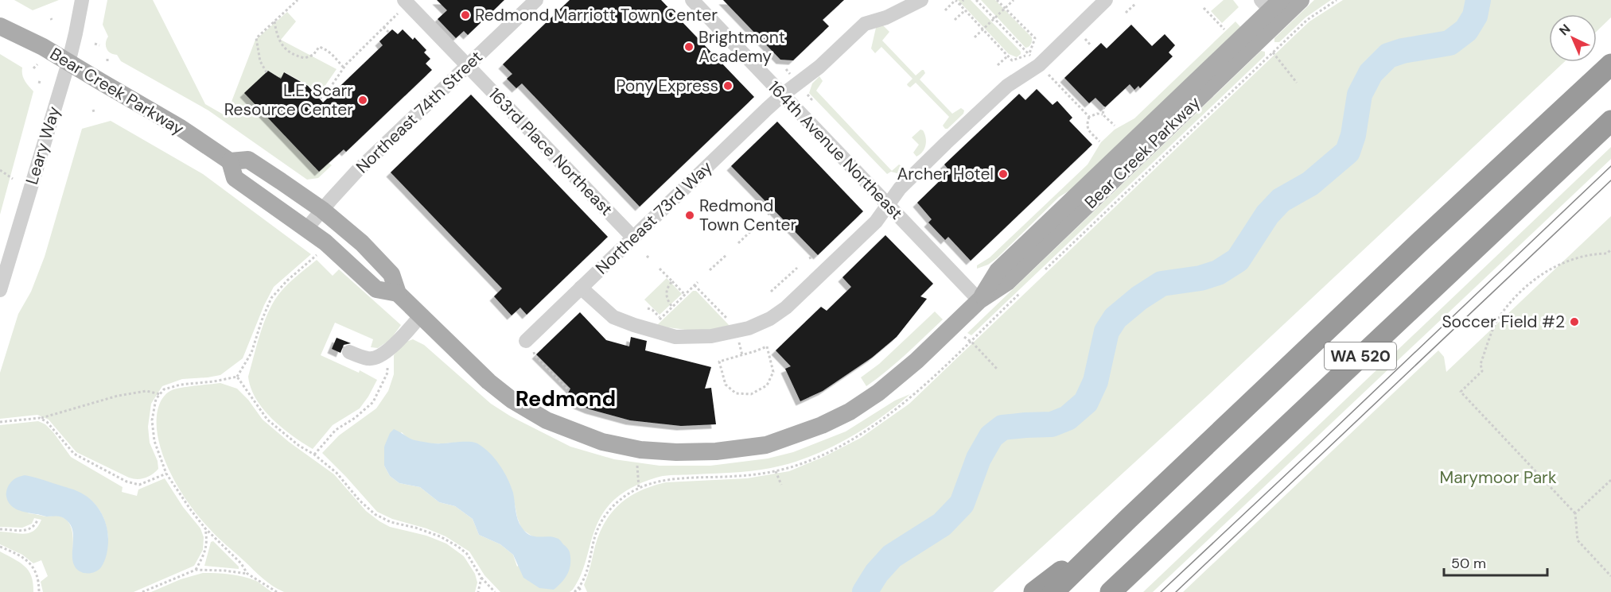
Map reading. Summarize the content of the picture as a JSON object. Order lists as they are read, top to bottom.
{
  "streets": {
    "highway": ["WA 520"],
    "main road": ["Bear Creek Parkway"],
    "street": [
      "Northeast 74th Street",
      "Leary Way",
      "164th Avenue Northeast",
      "163rd Place Northeast",
      "Northeast 73rd Way"
    ]
  },
  "crossings": [
    ["Bear Creek Parkway", "Northeast 74th Street"],
    ["Bear Creek Parkway", "Leary Way"],
    ["Bear Creek Parkway", "164th Avenue Northeast"],
    ["Northeast 74th Street", "163rd Place Northeast"],
    ["164th Avenue Northeast", "Northeast 73rd Way"],
    ["163rd Place Northeast", "Northeast 73rd Way"]
  ],
  "districts": ["Redmond"],
  "parks": ["Marymoor Park"],
  "places": [
    "Redmond Marriott Town Center",
    "Brightmont Academy",
    "Pony Express",
    "L.E. Scarr Resource Center",
    "Archer Hotel",
    "Redmond Town Center",
    "Soccer Field #2"
  ],
  "scale_bar": "50 m",
  "north": "top left"
}
